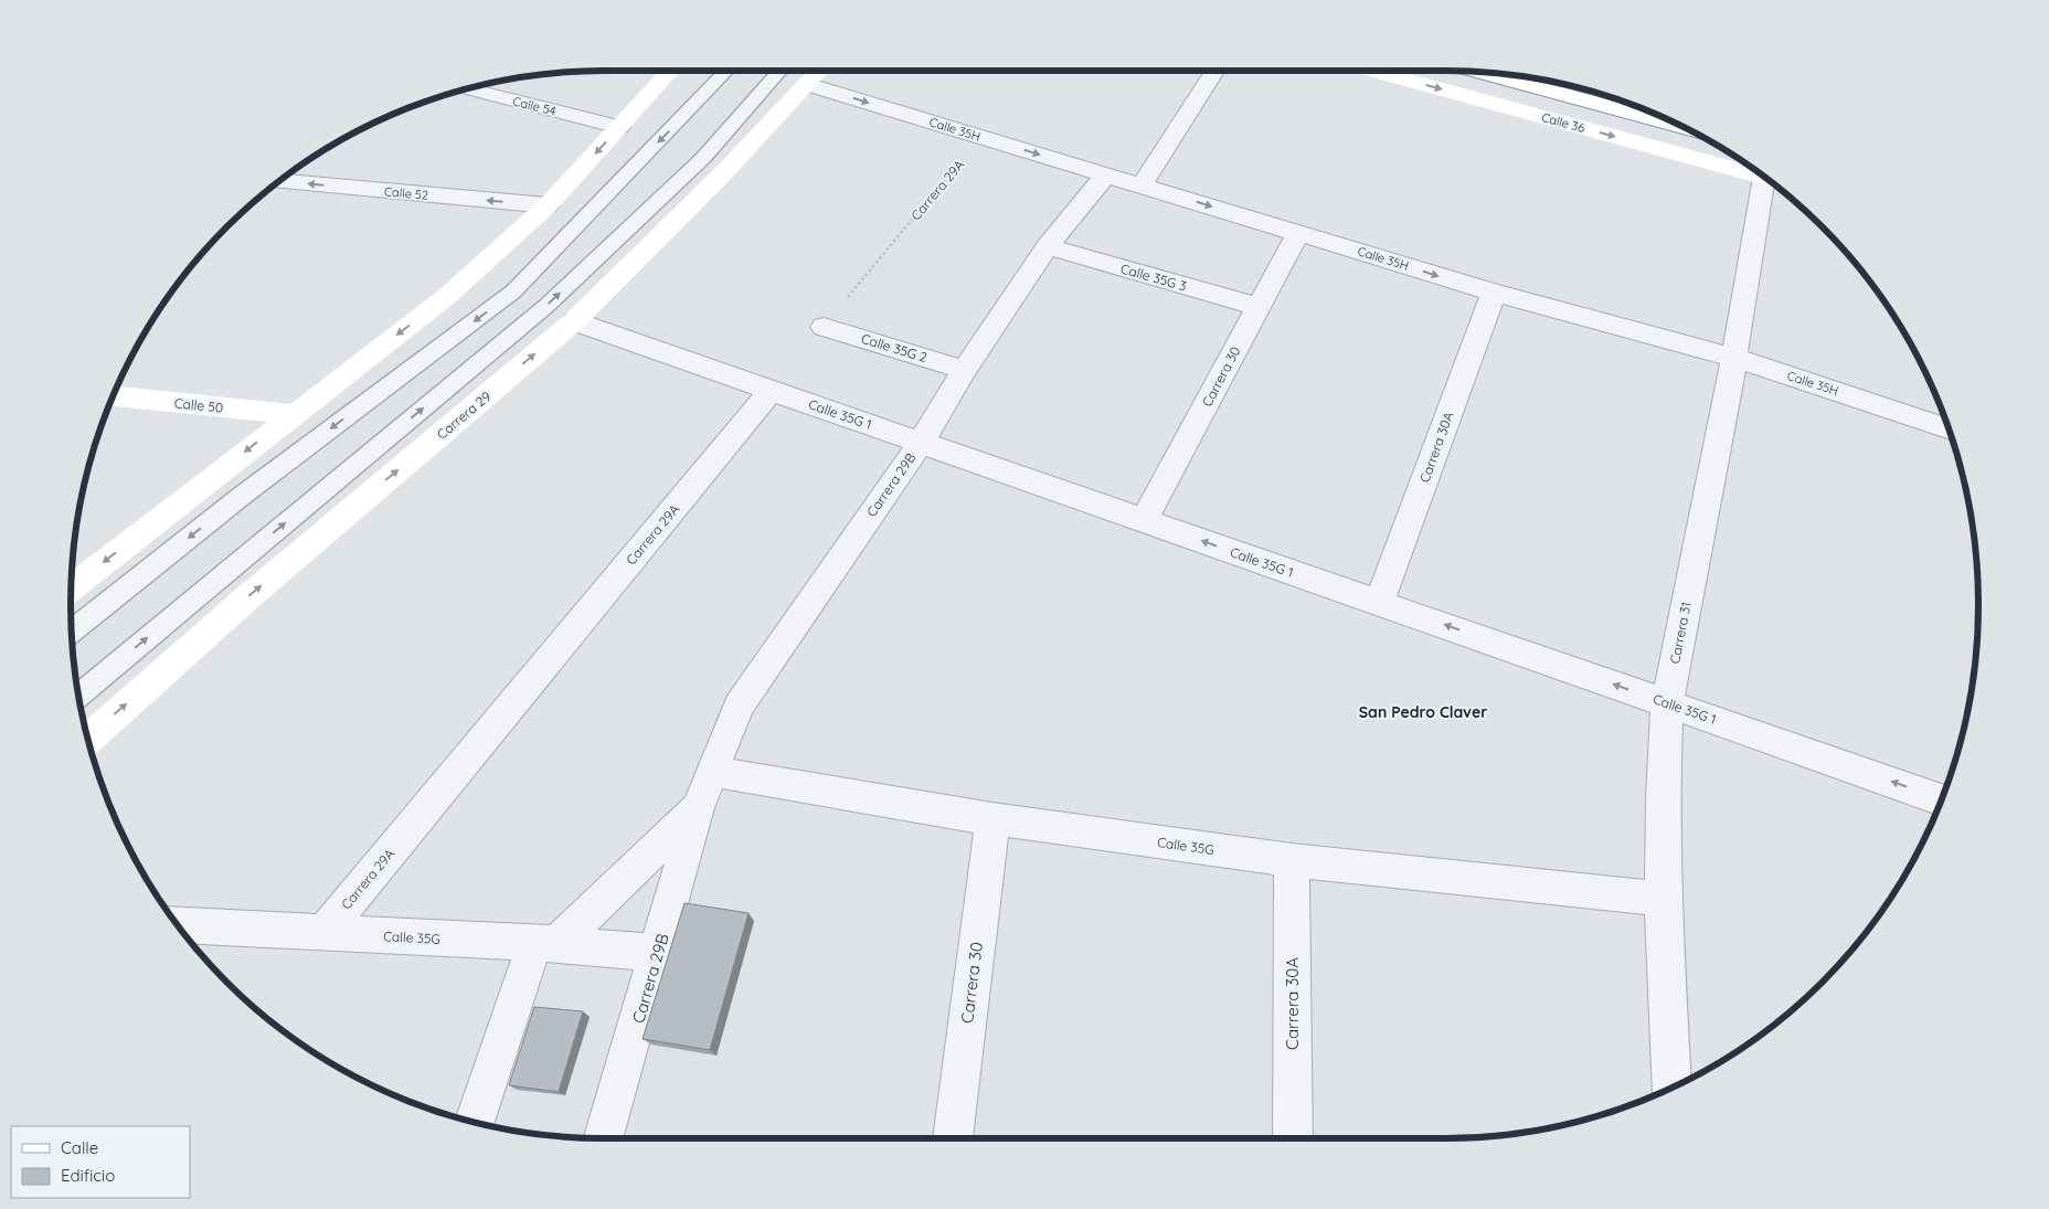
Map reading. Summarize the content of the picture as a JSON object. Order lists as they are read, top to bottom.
{
  "streets": {
    "main road": ["Calle 36", "Calle 50", "Carrera 29"],
    "street": [
      "Calle 54",
      "Calle 35H",
      "Carrera 29A",
      "Calle 52",
      "Calle 35G 3",
      "Calle 35G 2",
      "Carrera 30",
      "Calle 35G 1",
      "Carrera 30A",
      "Carrera 29B",
      "Carrera 31",
      "Calle 35G"
    ]
  },
  "crossings": [
    ["Calle 35H", "Carrera 29A"],
    ["Calle 35H", "Carrera 30"],
    ["Calle 35H", "Carrera 29"],
    ["Calle 35H", "Carrera 30A"],
    ["Calle 35H", "Carrera 29B"],
    ["Calle 35H", "Carrera 31"],
    ["Carrera 29A", "Calle 35G 2"],
    ["Carrera 29A", "Calle 35G 1"],
    ["Carrera 29A", "Calle 35G"],
    ["Calle 35G 3", "Carrera 30"],
    ["Calle 35G 3", "Carrera 29B"],
    ["Calle 35G 2", "Carrera 29B"],
    ["Carrera 30", "Calle 35G 1"],
    ["Carrera 30", "Calle 35G"],
    ["Calle 35G 1", "Carrera 29"],
    ["Calle 35G 1", "Carrera 30A"],
    ["Calle 35G 1", "Carrera 29B"],
    ["Calle 35G 1", "Carrera 31"],
    ["Carrera 30A", "Calle 35G"],
    ["Carrera 29B", "Calle 35G"],
    ["Carrera 31", "Calle 35G"]
  ],
  "one_way": ["Calle 35H", "Calle 52", "Calle 35G 1"],
  "districts": ["San Pedro Claver"],
  "legend": ["Calle", "Edificio"]
}
